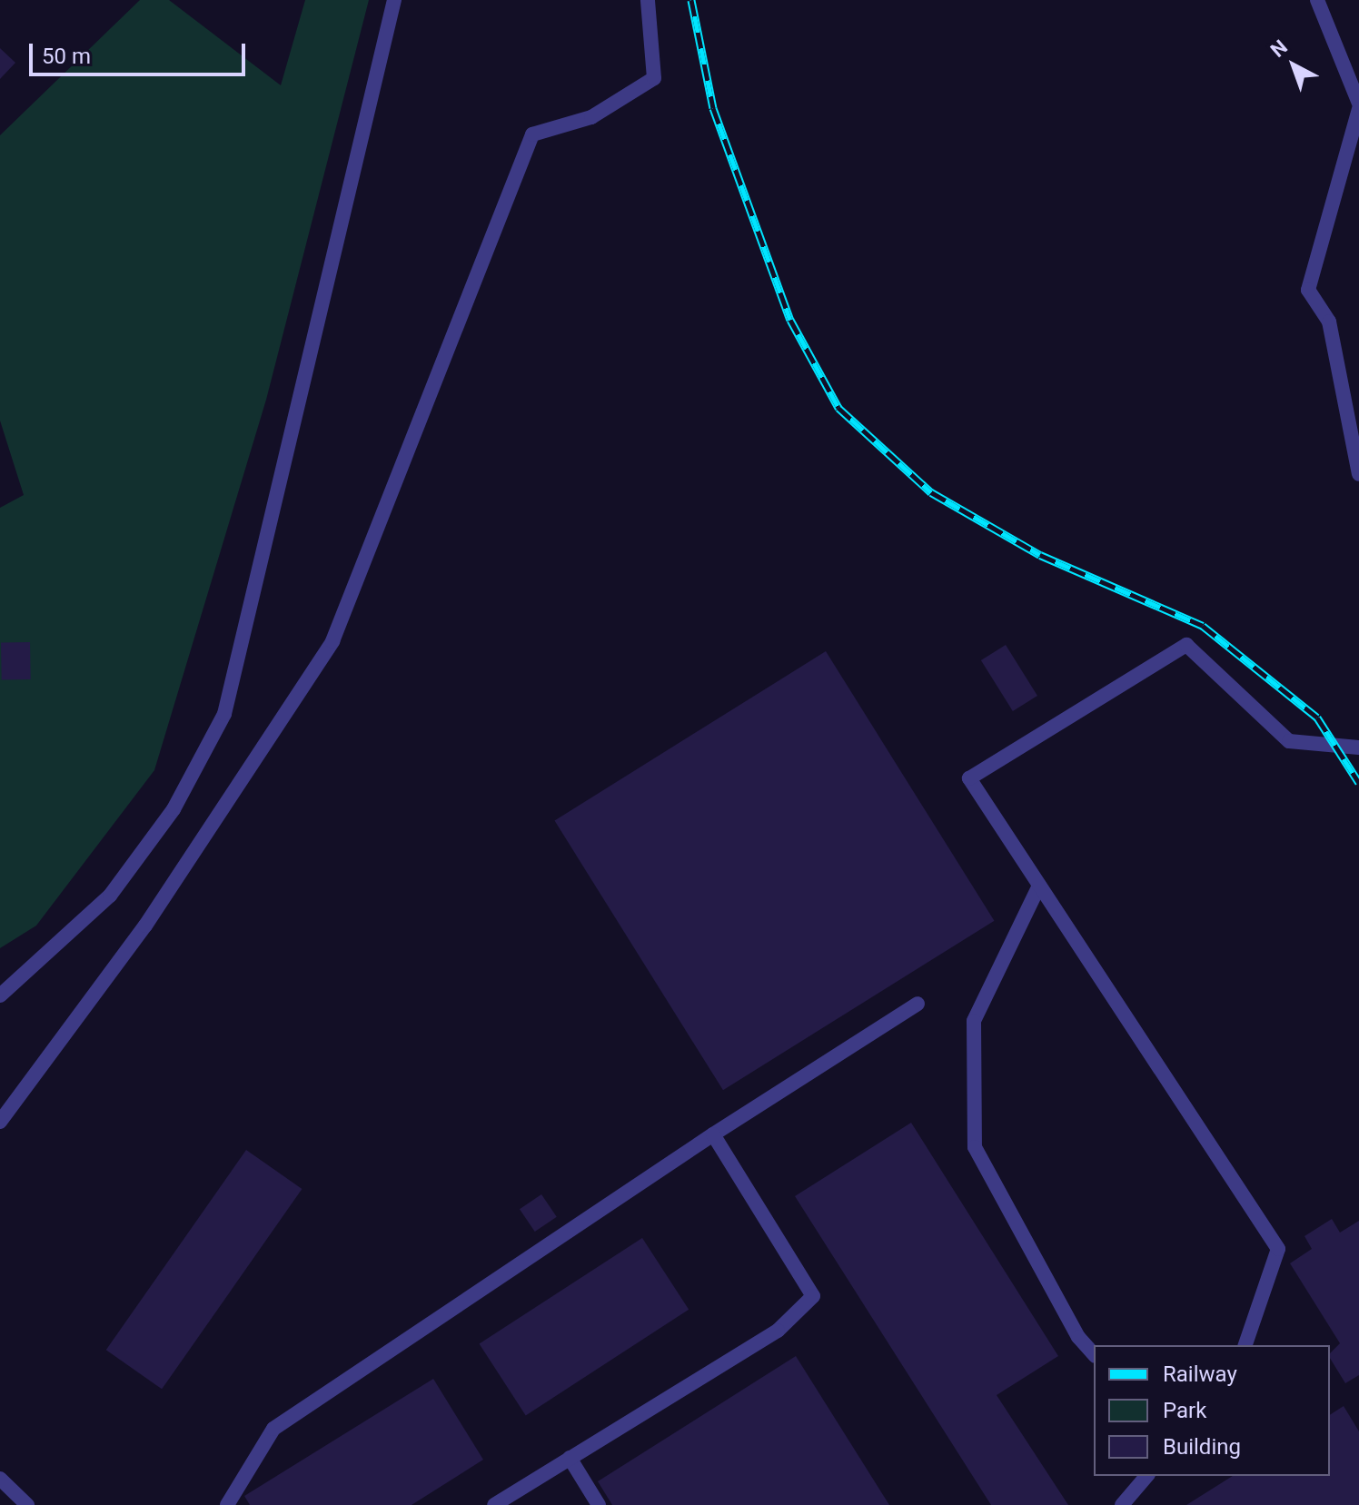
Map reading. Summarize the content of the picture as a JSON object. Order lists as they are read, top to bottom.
{
  "legend": ["Railway", "Park", "Building"],
  "scale_bar": "50 m",
  "north": "top left"
}
